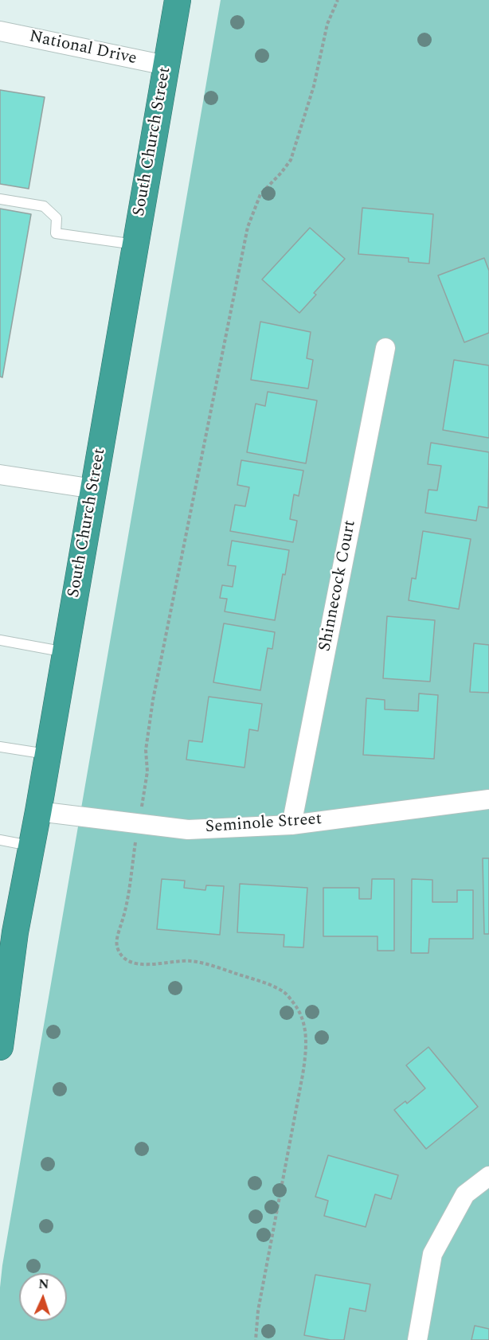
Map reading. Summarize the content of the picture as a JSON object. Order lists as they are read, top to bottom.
{
  "streets": {
    "highway": ["South Church Street"],
    "street": ["National Drive", "Shinnecock Court", "Seminole Street"]
  },
  "crossings": [
    ["National Drive", "South Church Street"],
    ["South Church Street", "Seminole Street"],
    ["Shinnecock Court", "Seminole Street"]
  ],
  "north": "top"
}
